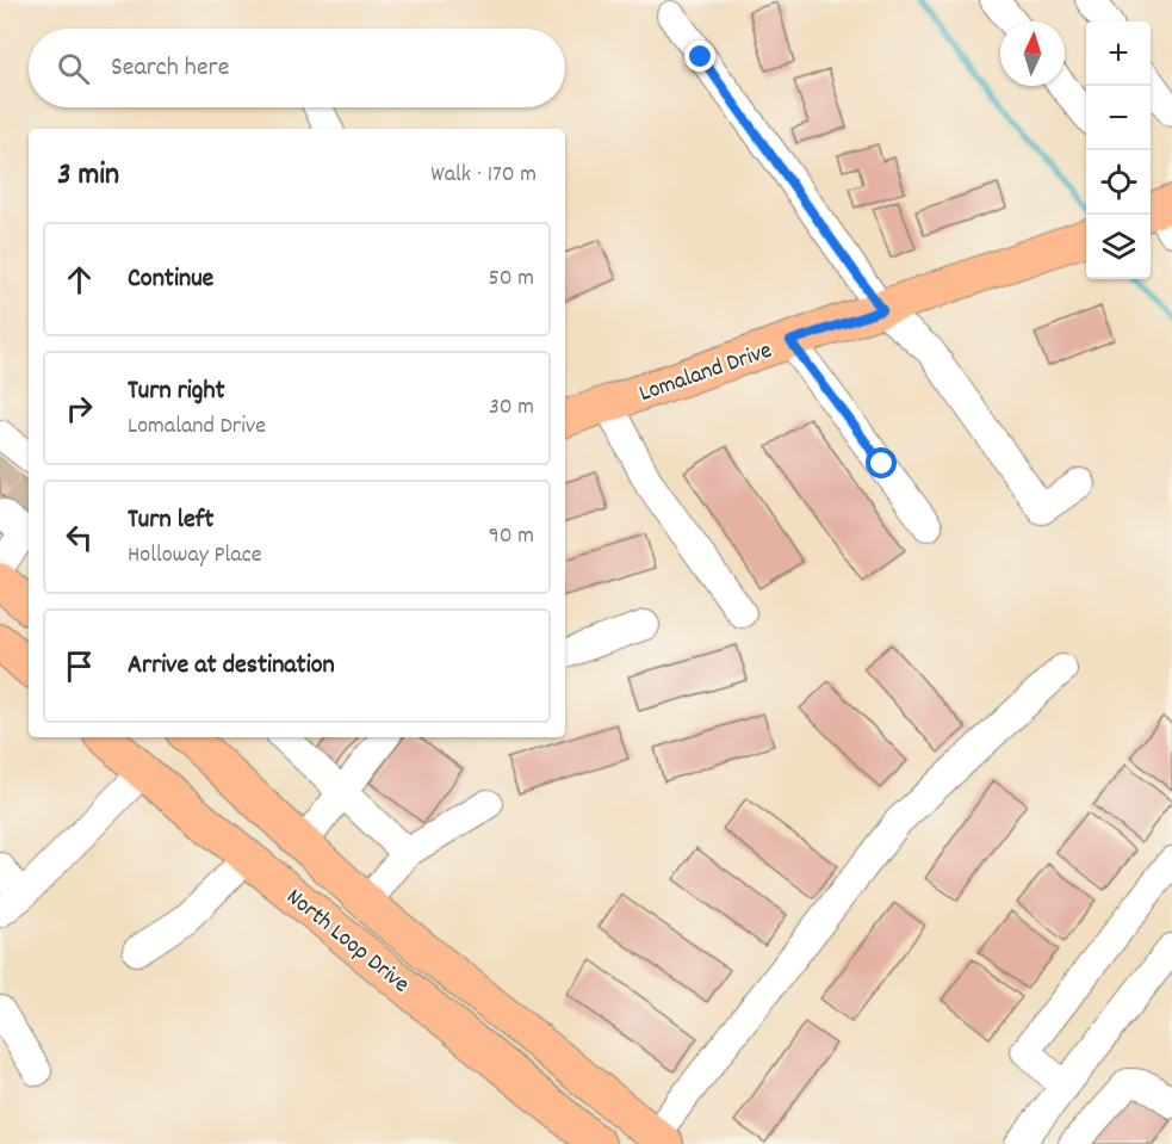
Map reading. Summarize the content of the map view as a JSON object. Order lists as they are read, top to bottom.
{
  "streets": {
    "main road": ["Lomaland Drive", "North Loop Drive"]
  },
  "north": "top",
  "page": {
    "map_buttons": ["+", "−"],
    "search": "Search here",
    "heading": ["3 min", "Walk · 170 m"],
    "list": [
      ["Continue", "50 m"],
      ["Turn right", "Lomaland Drive", "30 m"],
      ["Turn left", "Holloway Place", "90 m"],
      "Arrive at destination"
    ]
  }
}
